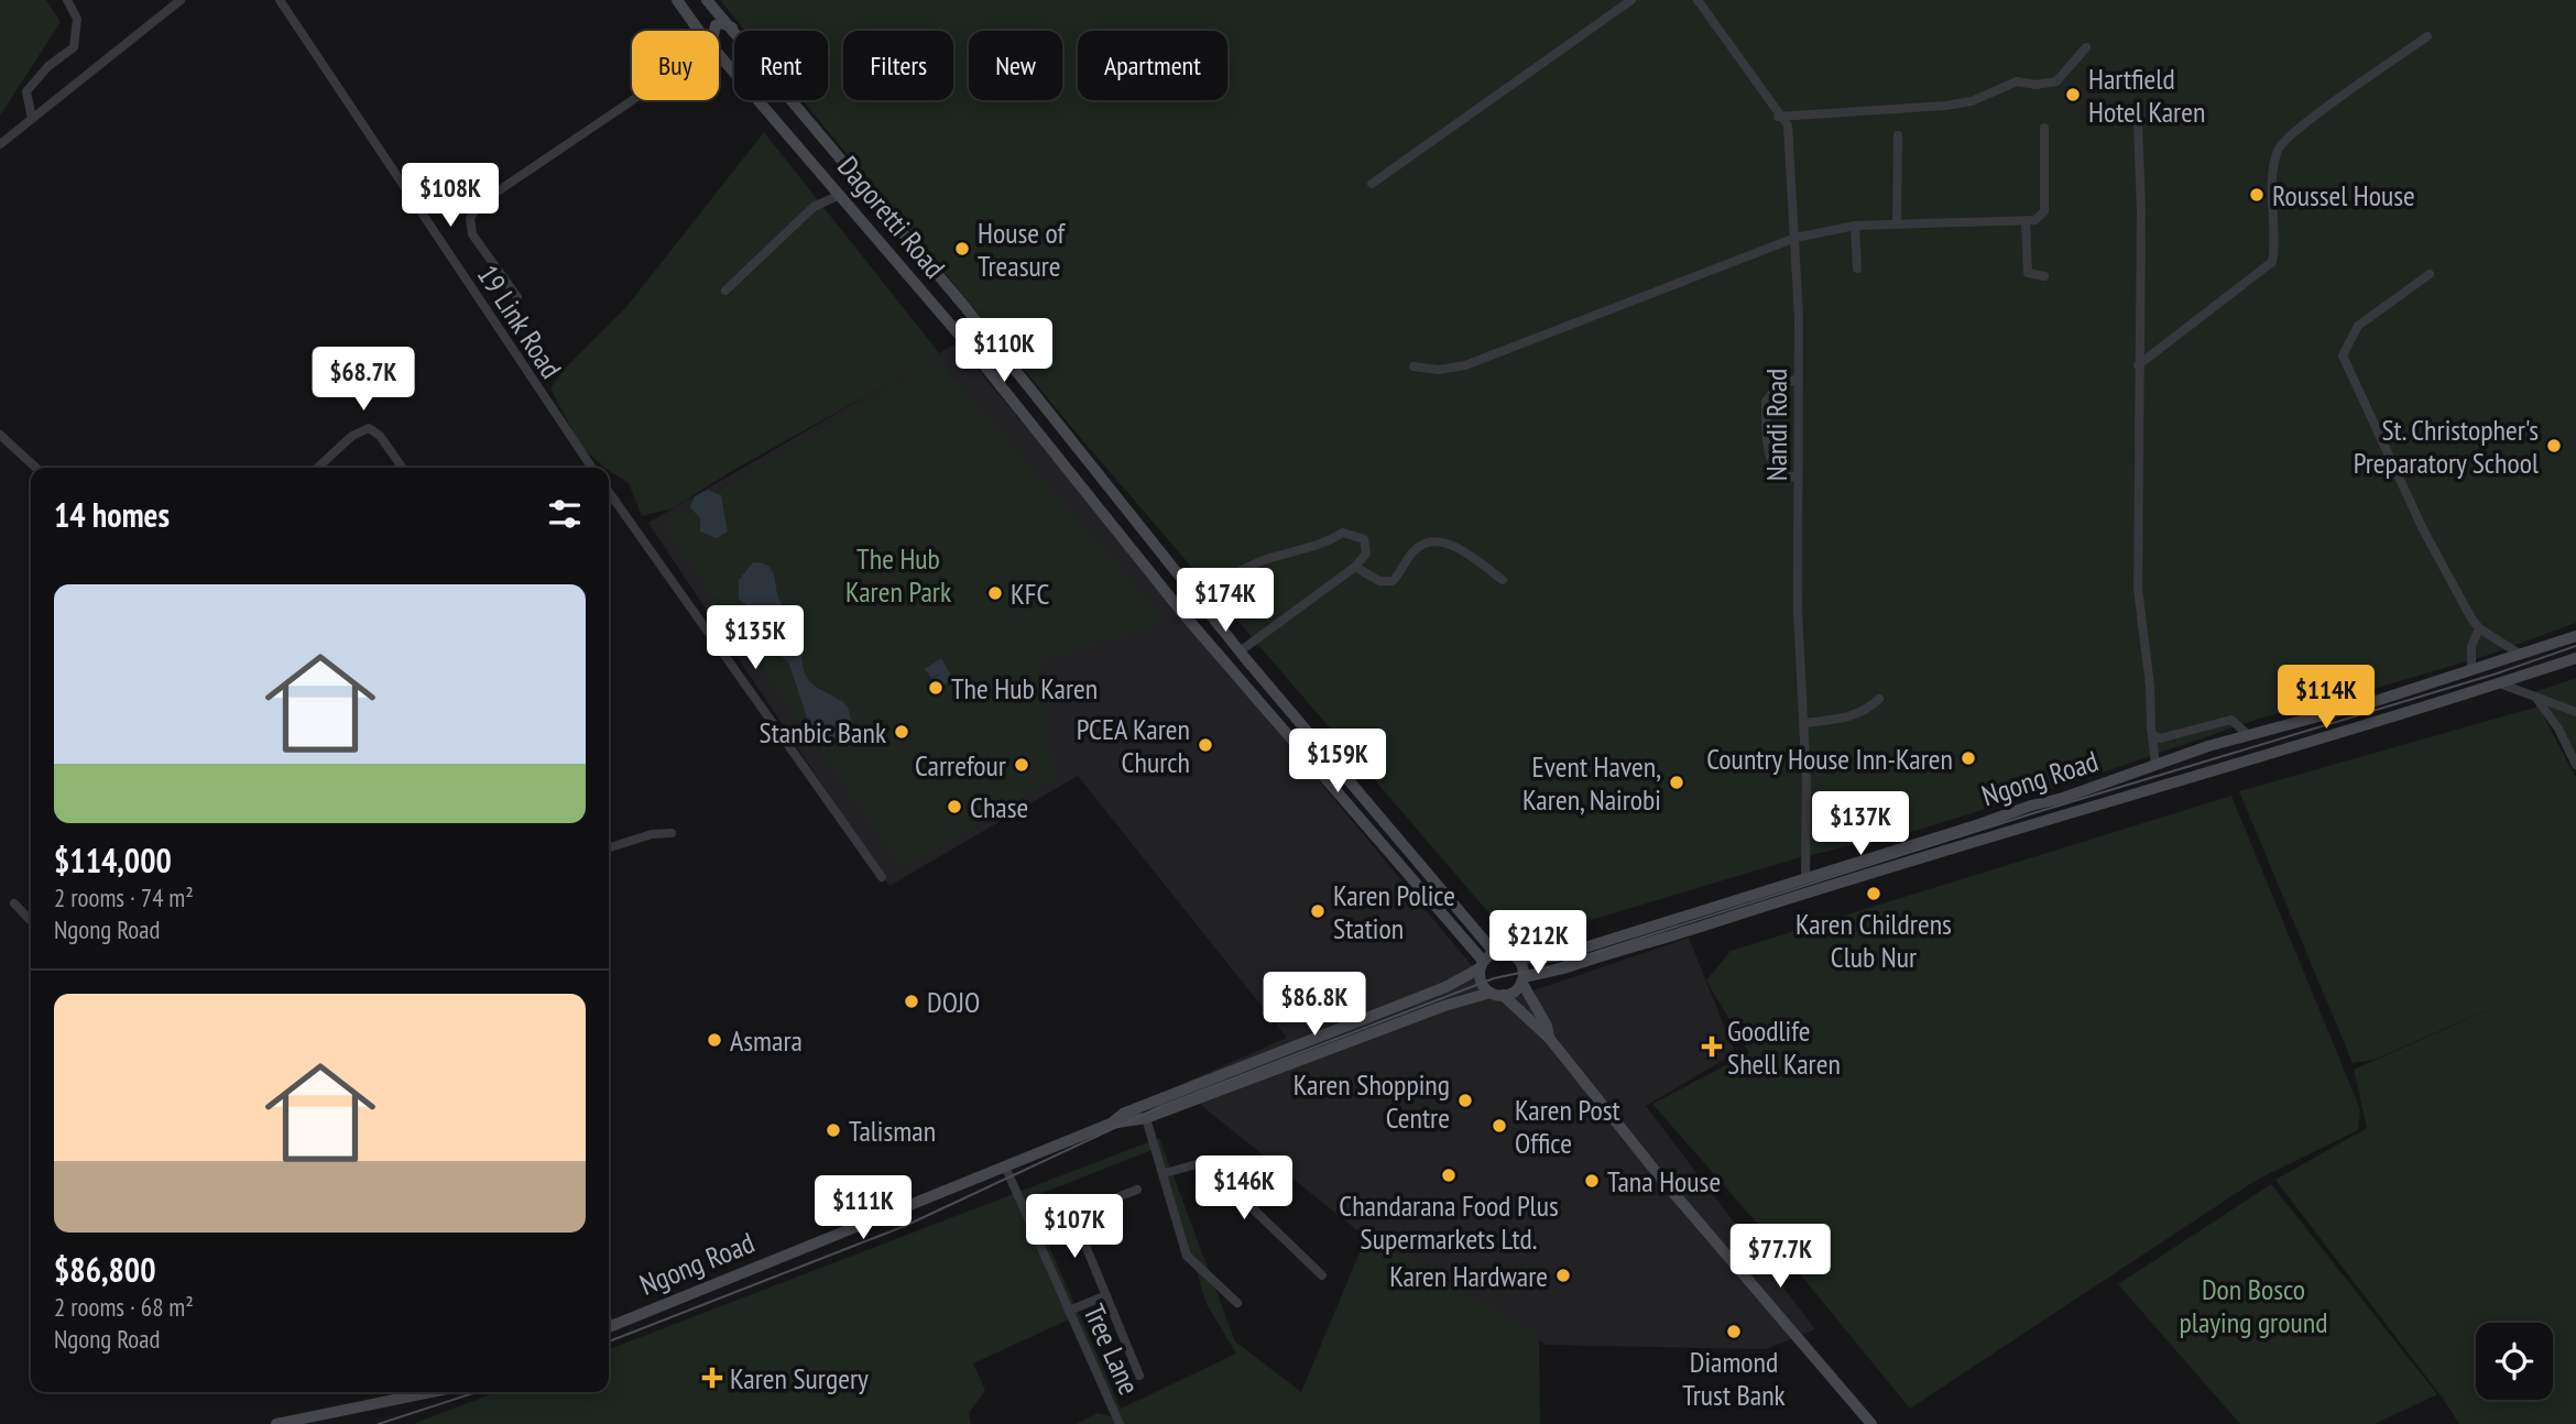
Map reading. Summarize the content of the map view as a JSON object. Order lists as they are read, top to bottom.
{
  "streets": {
    "main road": ["Dagoretti Road", "Ngong Road"],
    "street": ["19 Link Road", "Nandi Road", "Tree Lane"]
  },
  "crossings": [
    ["Dagoretti Road", "Ngong Road"],
    ["Nandi Road", "Ngong Road"],
    ["Ngong Road", "Tree Lane"]
  ],
  "parks": ["The Hub Karen Park", "Don Bosco playing ground"],
  "places": {
    "other": [
      "Hartfield Hotel Karen",
      "Roussel House",
      "House of Treasure",
      "St. Christopher's Preparatory School",
      "KFC",
      "The Hub Karen",
      "Stanbic Bank",
      "PCEA Karen Church",
      "Country House Inn-Karen",
      "Carrefour",
      "Event Haven, Karen, Nairobi",
      "Chase",
      "Karen Childrens Club Nur",
      "Karen Police Station",
      "DOJO",
      "Asmara",
      "Karen Shopping Centre",
      "Karen Post Office",
      "Talisman",
      "Chandarana Food Plus Supermarkets Ltd.",
      "Tana House",
      "Karen Hardware",
      "Diamond Trust Bank"
    ],
    "health": ["Goodlife Shell Karen", "Karen Surgery"]
  },
  "page": {
    "chip": [
      "Buy",
      "Rent",
      "Filters",
      "New",
      "Apartment"
    ],
    "price": [
      "$108K",
      "$110K",
      "$68.7K",
      "$174K",
      "$135K",
      "$114K",
      "$159K",
      "$137K",
      "$212K",
      "$86.8K",
      "$146K",
      "$111K",
      "$107K",
      "$77.7K"
    ],
    "heading": "14 homes",
    "list": [
      {
        "name": "$114,000",
        "note": "2 rooms · 74 m² · Ngong Road"
      },
      {
        "name": "$86,800",
        "note": "2 rooms · 68 m² · Ngong Road"
      }
    ]
  }
}
